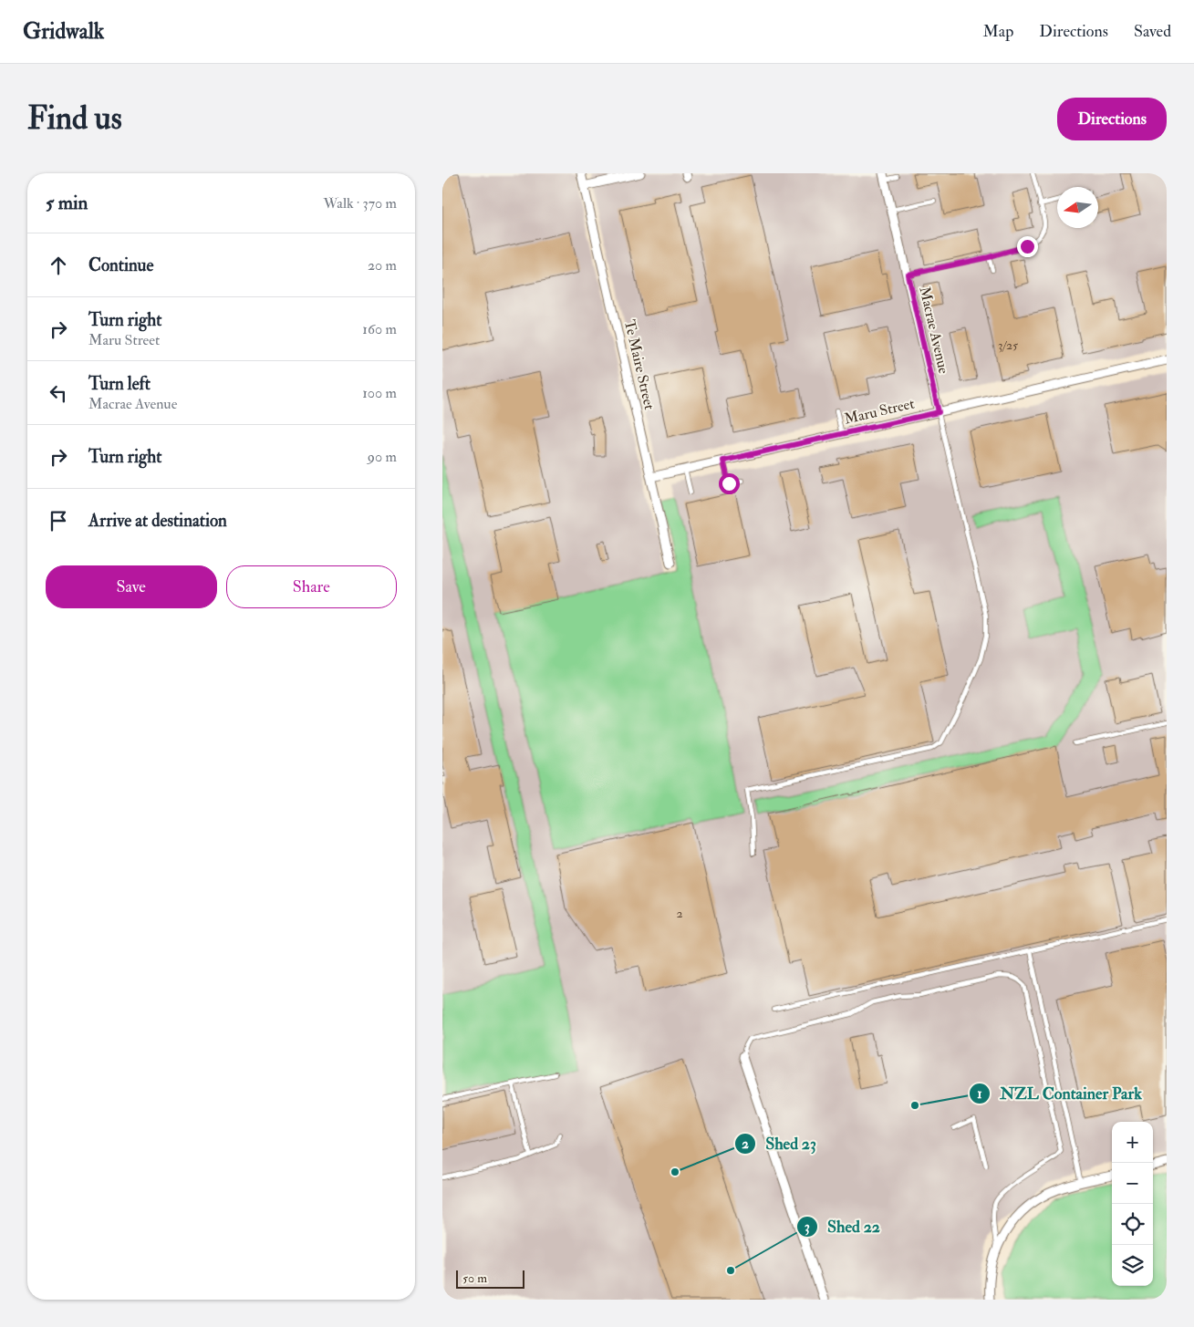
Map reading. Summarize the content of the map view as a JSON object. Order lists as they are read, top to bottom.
{
  "streets": {
    "street": ["Macrae Avenue", "Te Maire Street", "Maru Street"]
  },
  "crossings": [
    ["Macrae Avenue", "Maru Street"],
    ["Te Maire Street", "Maru Street"]
  ],
  "places": ["NZL Container Park", "Shed 23", "Shed 22"],
  "house_numbers": ["3/25", "2"],
  "scale_bar": "50 m",
  "north": "left",
  "page": {
    "header": "Gridwalk",
    "nav": ["Map", "Directions", "Saved"],
    "buttons": [
      "Directions",
      ["Save", "Share"]
    ],
    "title": "Find us",
    "heading": ["5 min", "Walk · 370 m"],
    "list": [
      ["Continue", "20 m"],
      ["Turn right", "Maru Street", "160 m"],
      ["Turn left", "Macrae Avenue", "100 m"],
      ["Turn right", "90 m"],
      "Arrive at destination"
    ],
    "map_buttons": ["+", "−"],
    "scale": "50 m"
  }
}
